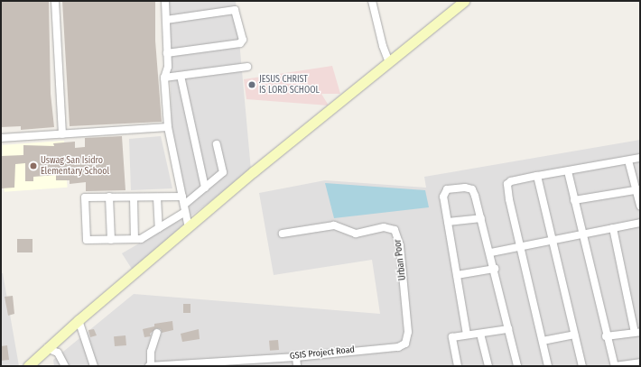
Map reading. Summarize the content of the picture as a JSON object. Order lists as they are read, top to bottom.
{
  "streets": {
    "street": ["Urban Poor", "GSIS Project Road"]
  },
  "crossings": [
    ["Urban Poor", "GSIS Project Road"]
  ],
  "places": ["JESUS CHRIST IS LORD SCHOOL", "Uswag San Isidro Elementary School"]
}
